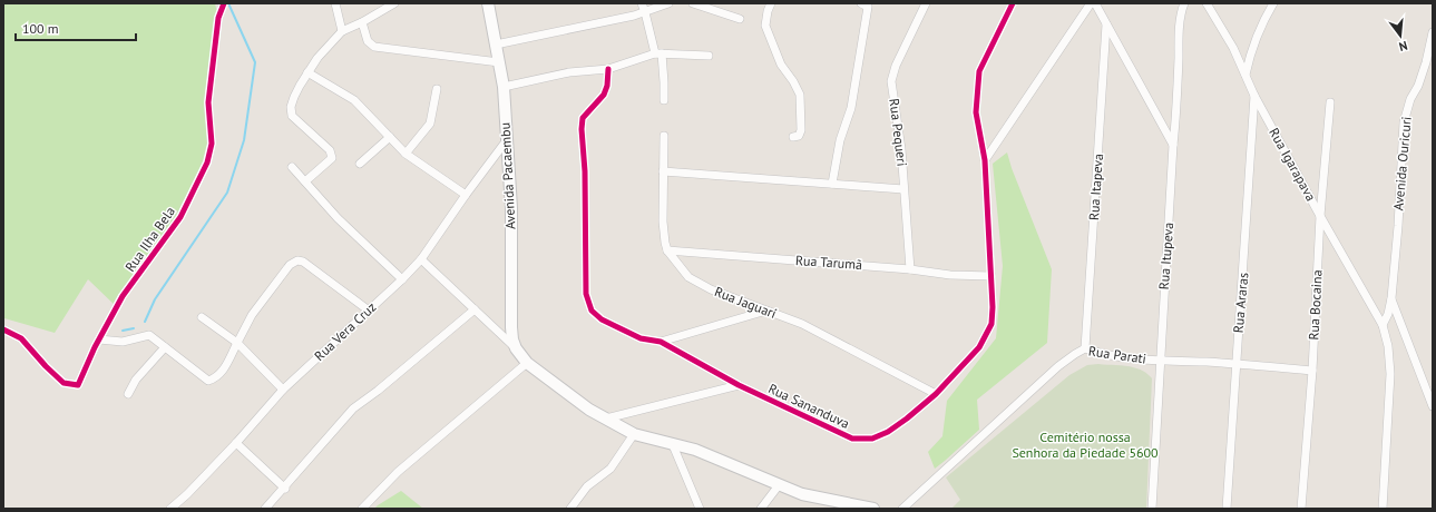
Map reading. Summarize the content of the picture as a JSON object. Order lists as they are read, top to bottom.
{
  "streets": {
    "main road": ["Avenida Pacaembu"],
    "street": [
      "Rua Pequeri",
      "Avenida Ouricuri",
      "Rua Igarapava",
      "Rua Itapeva",
      "Rua Ilha Bela",
      "Rua Itupeva",
      "Rua Tarumã",
      "Rua Jaguarí",
      "Rua Araras",
      "Rua Bocaina",
      "Rua Vera Cruz",
      "Rua Parati",
      "Rua Sananduva"
    ]
  },
  "crossings": [
    ["Rua Pequeri", "Rua Tarumã"],
    ["Avenida Ouricuri", "Rua Igarapava"],
    ["Rua Igarapava", "Rua Araras"],
    ["Rua Igarapava", "Rua Bocaina"],
    ["Avenida Pacaembu", "Rua Vera Cruz"],
    ["Rua Itapeva", "Rua Parati"],
    ["Rua Itupeva", "Rua Parati"],
    ["Rua Tarumã", "Rua Jaguarí"],
    ["Rua Tarumã", "Rua Sananduva"],
    ["Rua Jaguarí", "Rua Sananduva"],
    ["Rua Araras", "Rua Parati"],
    ["Rua Bocaina", "Rua Parati"]
  ],
  "parks": ["Cemitério nossa Senhora da Piedade 5600"],
  "scale_bar": "100 m",
  "north": "bottom"
}
